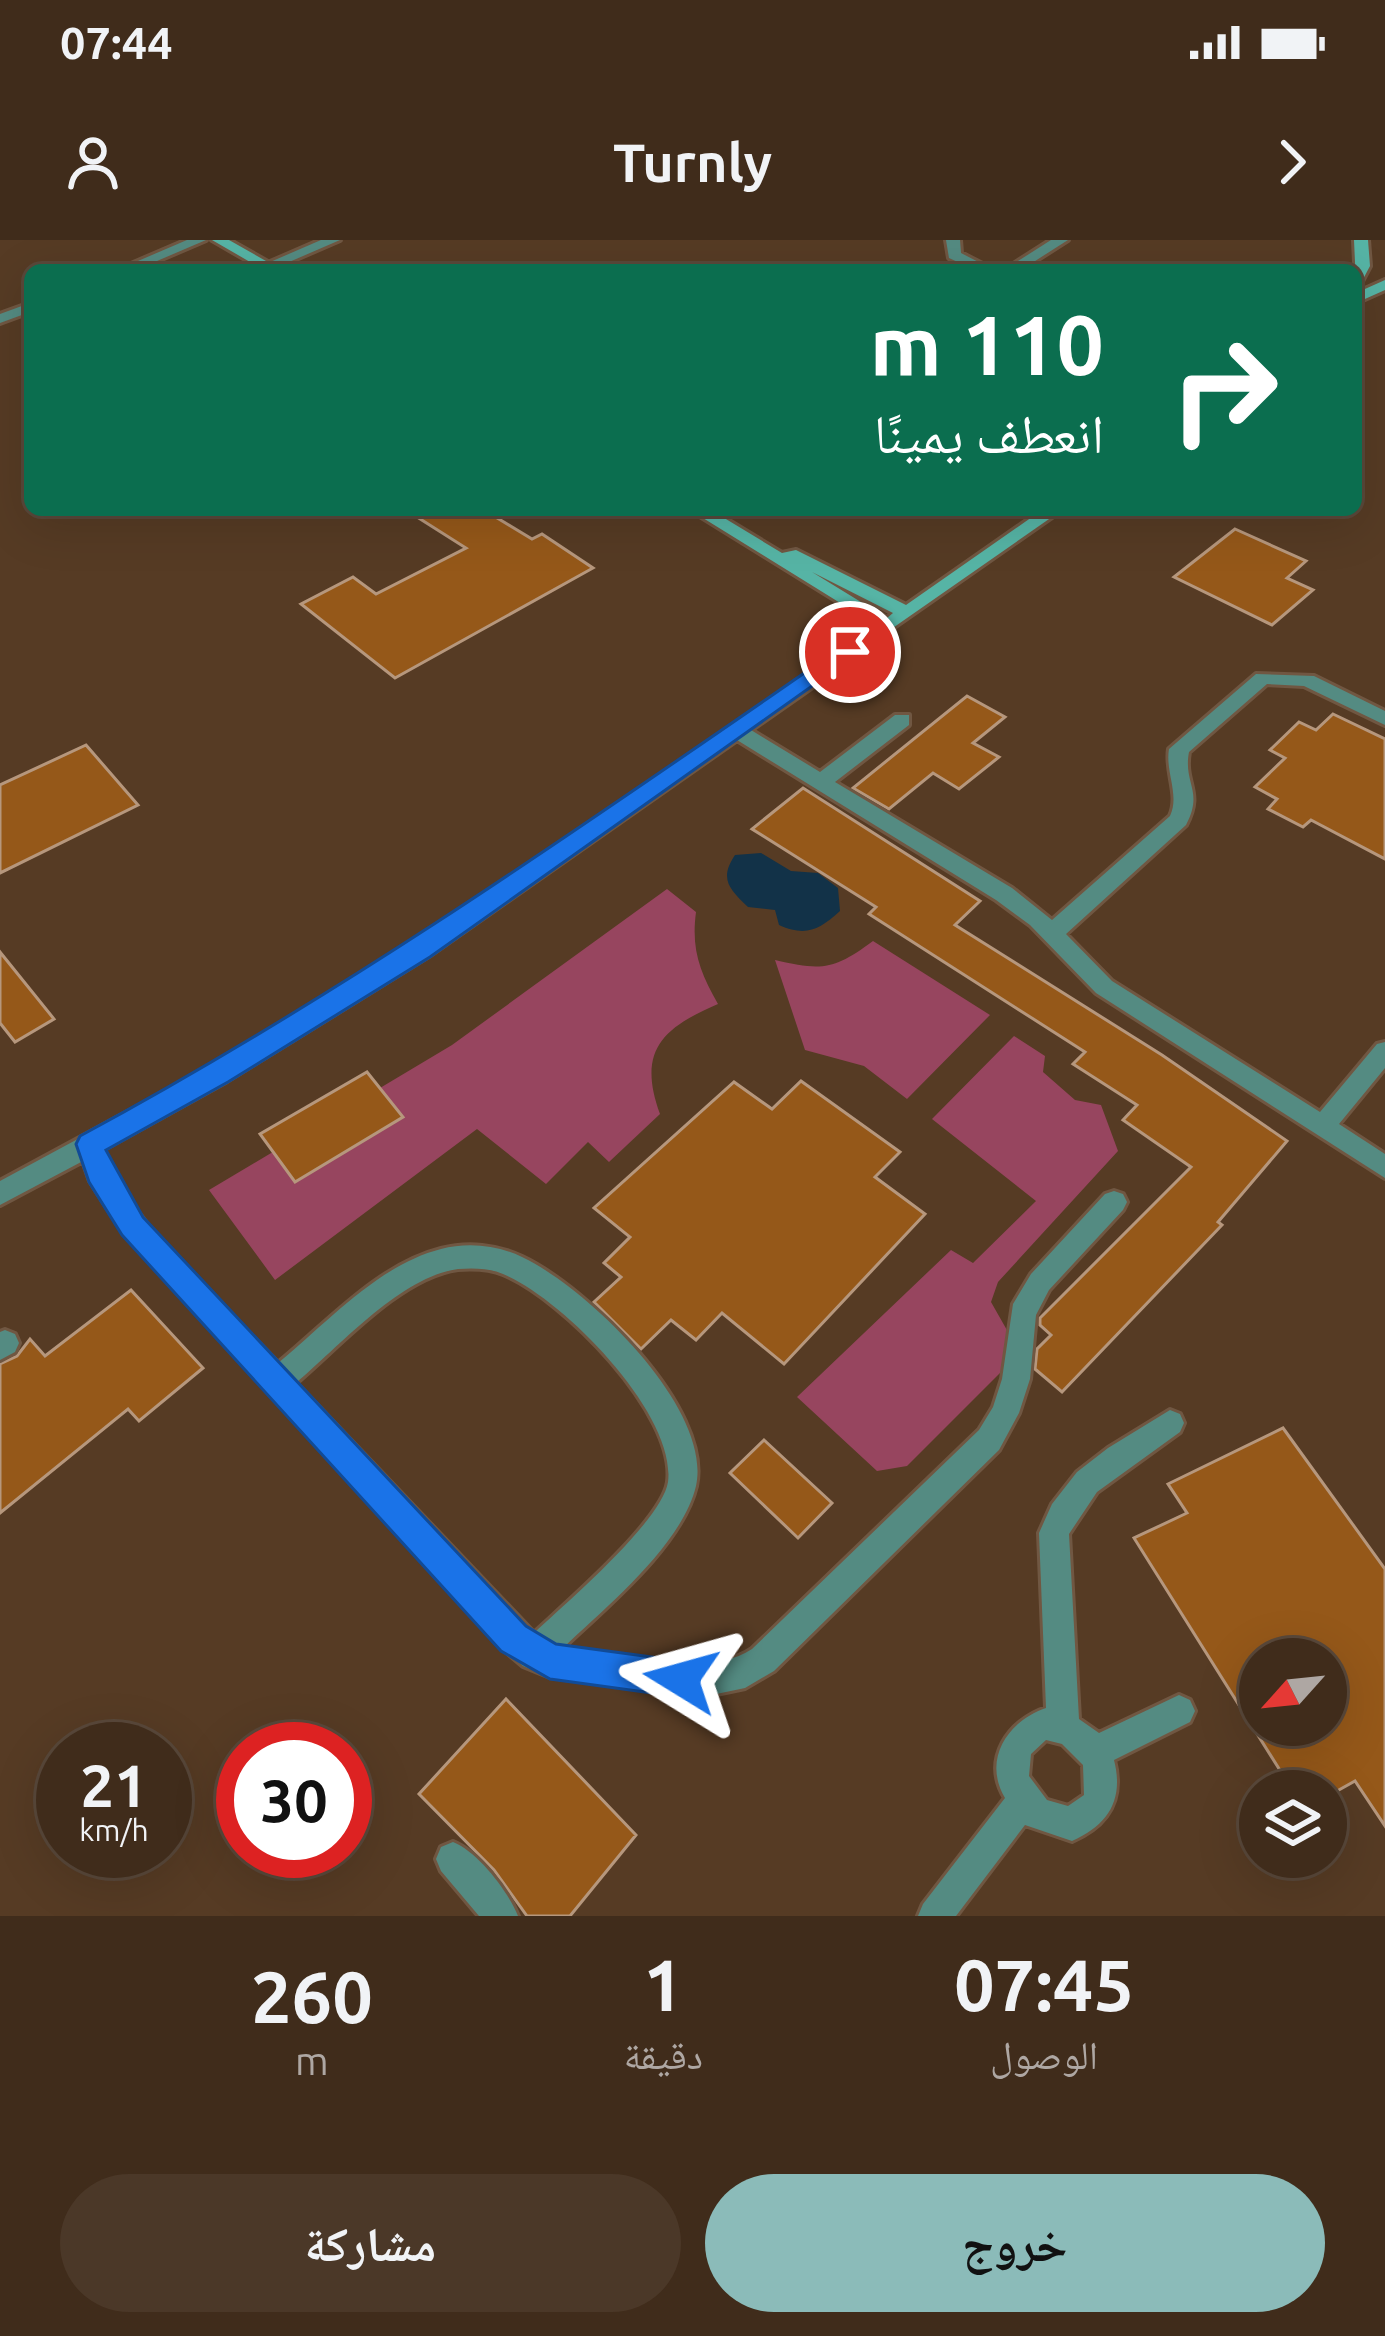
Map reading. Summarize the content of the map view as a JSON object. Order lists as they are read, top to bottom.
{
  "north": "bottom left",
  "page": {
    "status": "07:44",
    "header": "Turnly",
    "turn": ["110 m", "انعطف يمينًا"],
    "speed": "21 km/h",
    "limit": "30",
    "eta": [
      "07:45",
      "الوصول",
      "1",
      "دقيقة",
      "260",
      "m"
    ],
    "buttons": ["خروج", "مشاركة"]
  }
}
